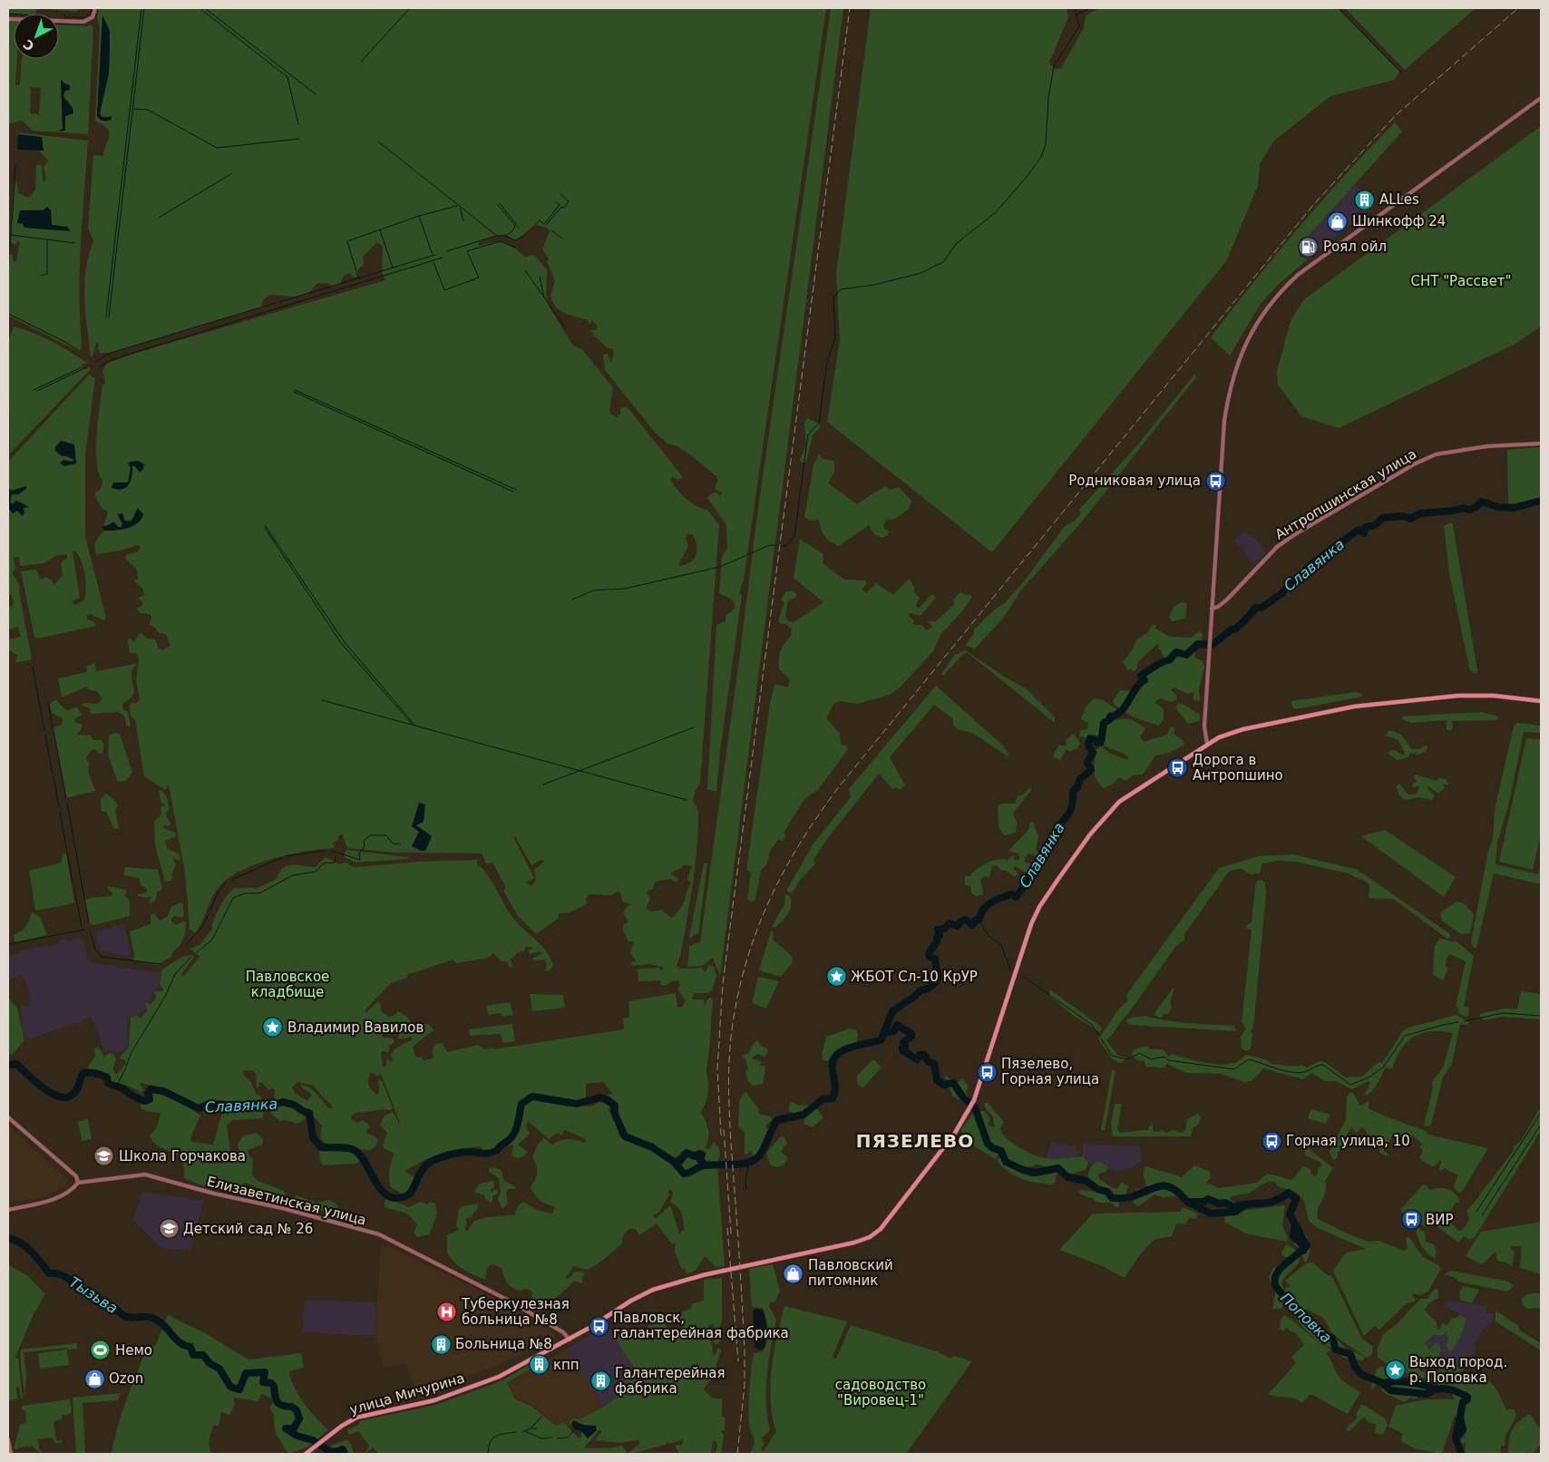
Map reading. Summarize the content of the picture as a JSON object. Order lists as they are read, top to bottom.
{
  "streets": {
    "main road": ["улица Мичурина"],
    "street": ["Антропшинская улица", "Елизаветинская улица"]
  },
  "crossings": [
    ["Елизаветинская улица", "улица Мичурина"]
  ],
  "districts": ["ПЯЗЕЛЕВО"],
  "water": ["Славянка", "Тызьва", "Поповка"],
  "parks": ["СНТ \"Рассвет\"", "Павловское кладбище", "садоводство \"Вировец-1\""],
  "places": {
    "building": [
      "ALLes",
      "Больница №8",
      "кпп",
      "Галантерейная фабрика"
    ],
    "shop": ["Шинкофф 24", "Павловский питомник", "Ozon"],
    "fuel station": ["Роял ойл"],
    "bus stop": [
      "Родниковая улица",
      "Дорога в Антропшино",
      "Пязелево, Горная улица",
      "Горная улица, 10",
      "ВИР",
      "Павловск, галантерейная фабрика"
    ],
    "place": ["ЖБОТ Сл-10 КрУР", "Владимир Вавилов", "Выход пород. р. Поповка"],
    "school or university": ["Школа Горчакова", "Детский сад № 26"],
    "hospital": ["Туберкулезная больница №8"],
    "sports": ["Немо"]
  },
  "north": "bottom left"
}
